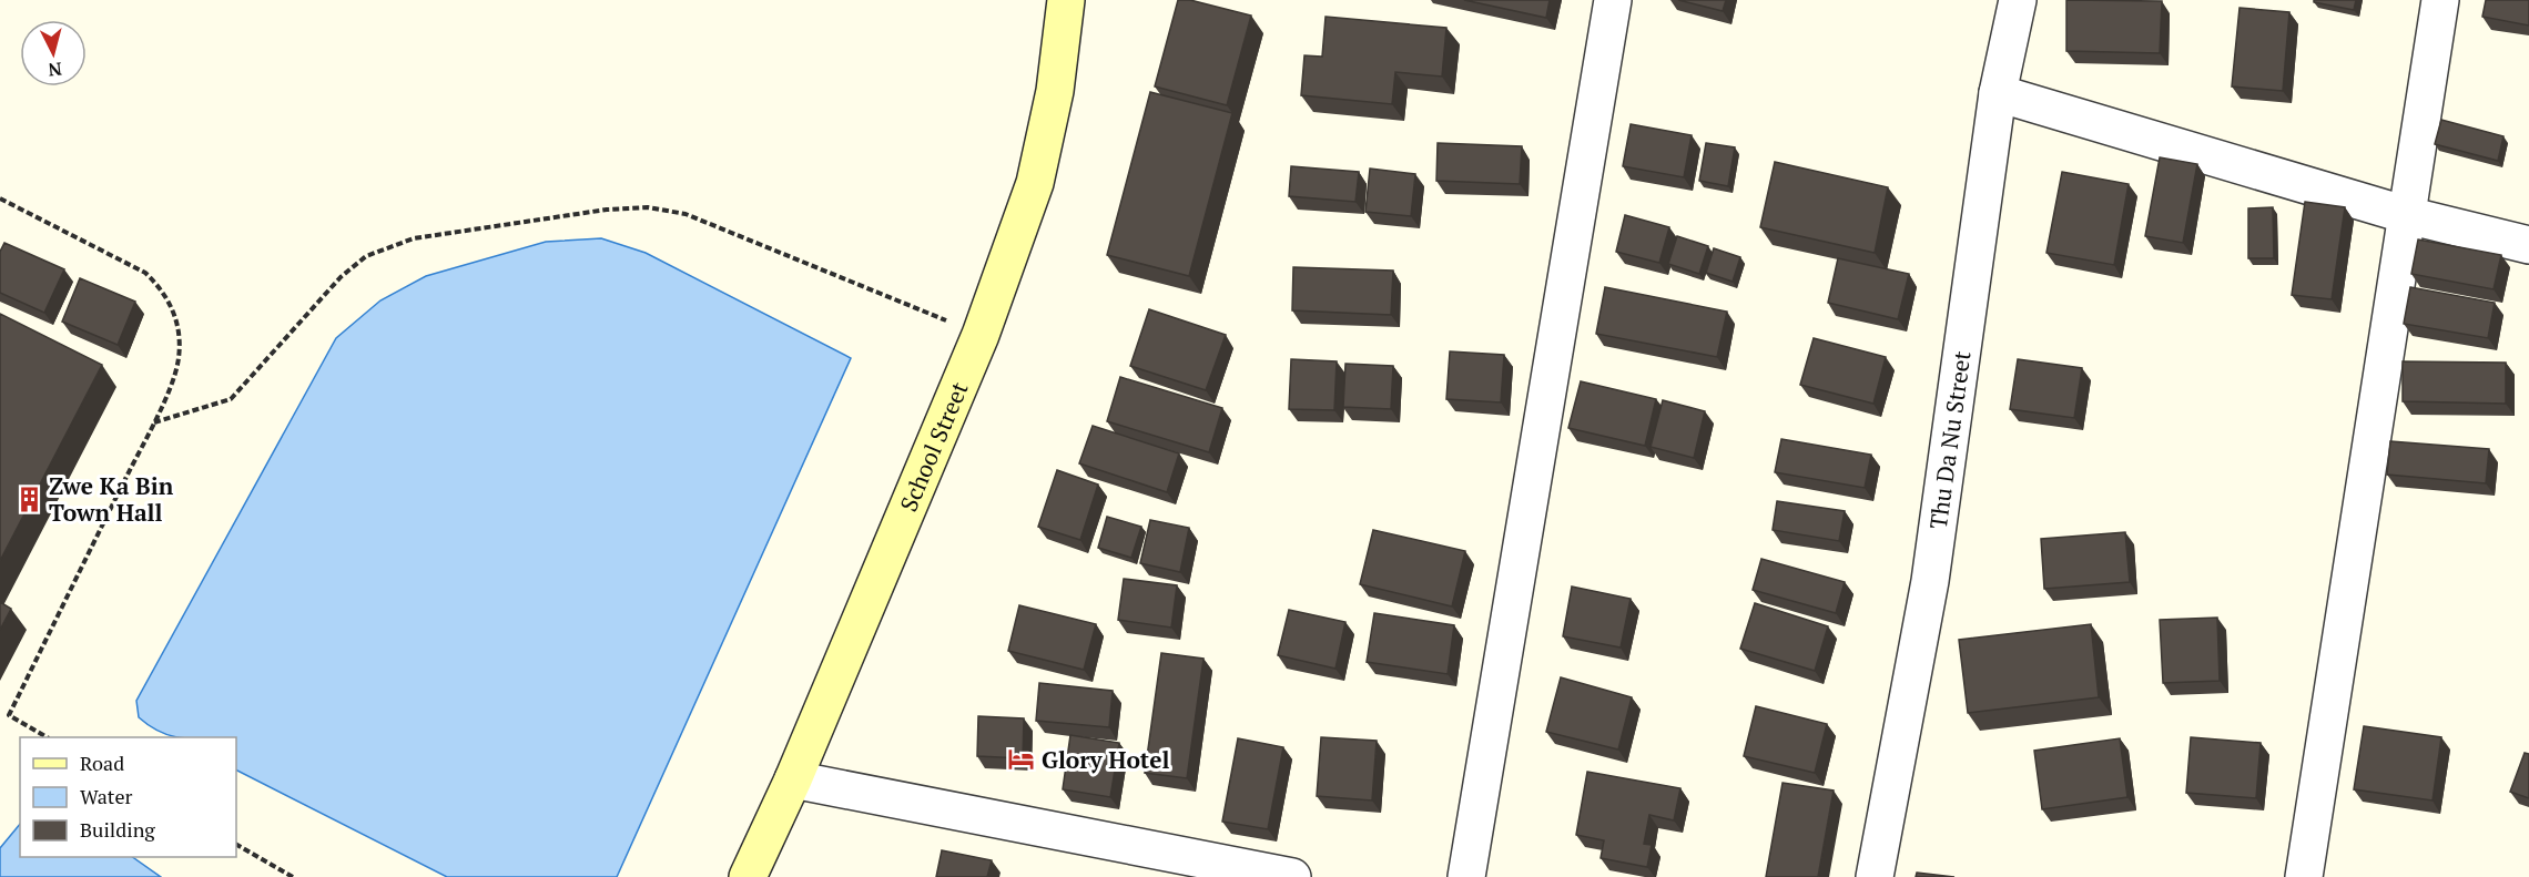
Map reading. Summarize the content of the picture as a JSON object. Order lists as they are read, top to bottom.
{
  "streets": {
    "street": ["Thu Da Nu Street", "School Street"]
  },
  "places": {
    "building": ["Zwe Ka Bin Town Hall"],
    "hotel": ["Glory Hotel"]
  },
  "legend": ["Road", "Water", "Building"],
  "north": "bottom"
}
